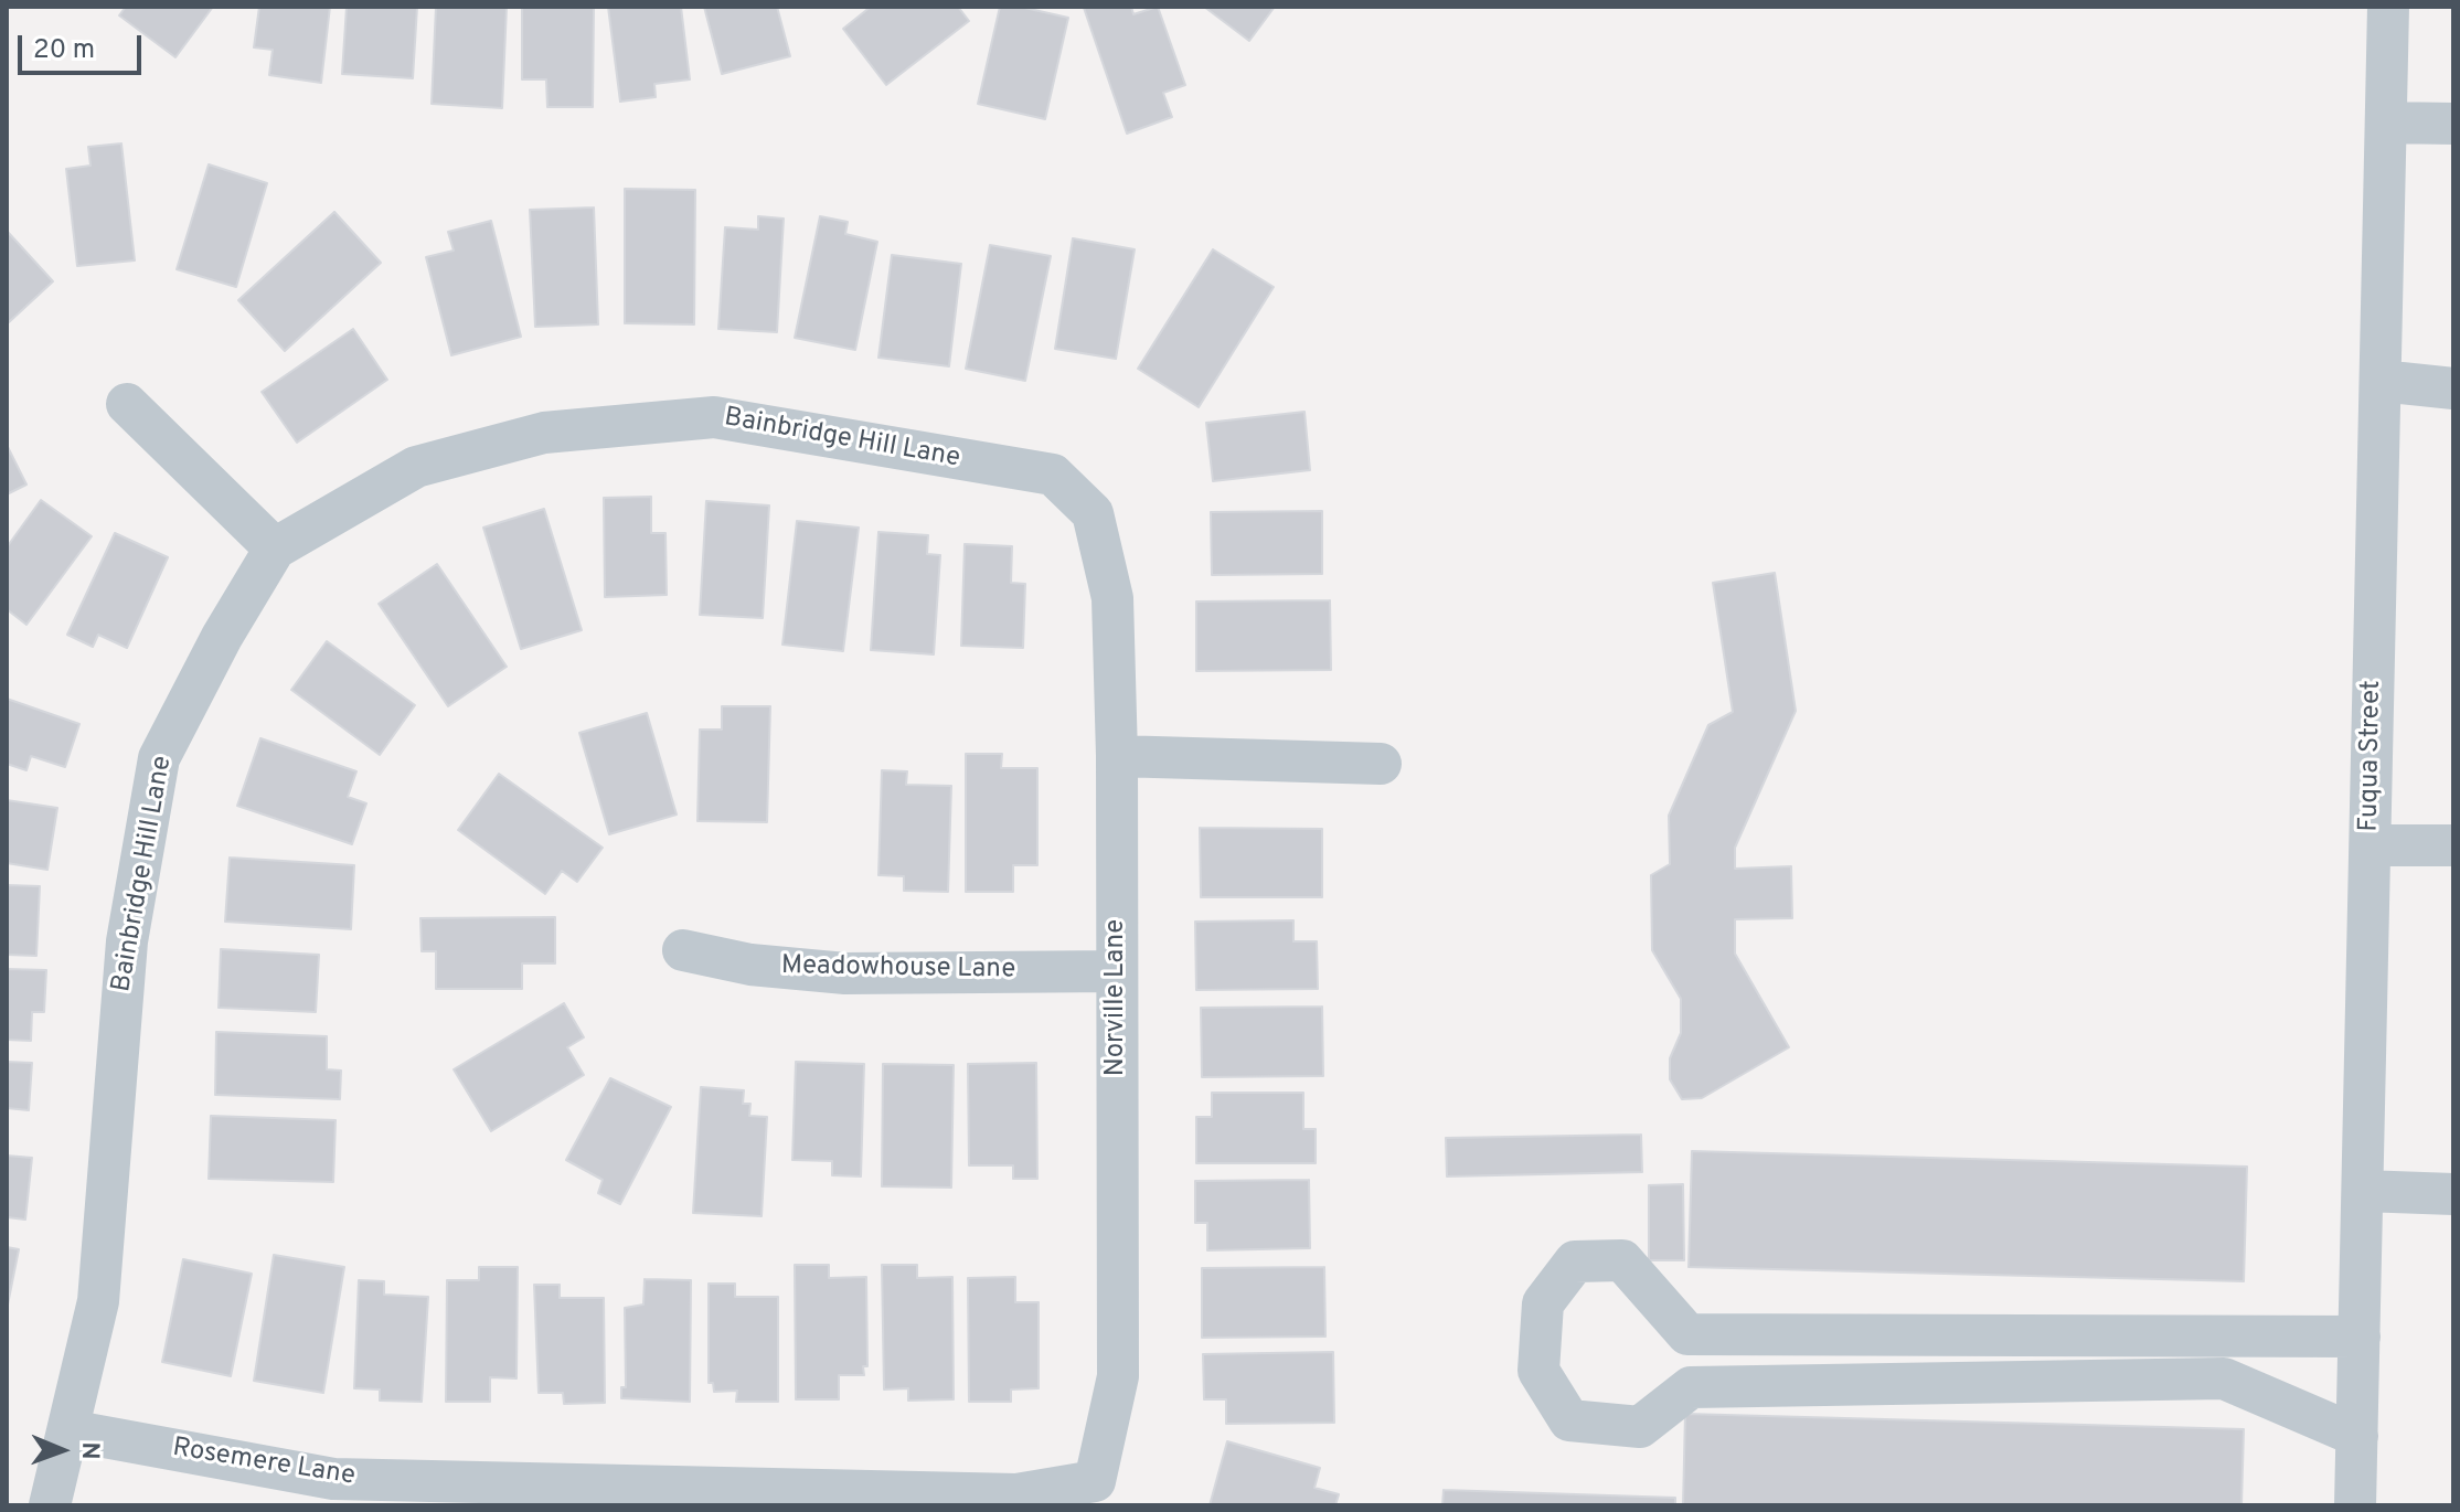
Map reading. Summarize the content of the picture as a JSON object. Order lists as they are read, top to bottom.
{
  "streets": {
    "street": [
      "Bainbridge Hill Lane",
      "Fuqua Street",
      "Meadowhouse Lane",
      "Norville Lane",
      "Rosemere Lane"
    ]
  },
  "crossings": [
    ["Bainbridge Hill Lane", "Norville Lane"],
    ["Bainbridge Hill Lane", "Rosemere Lane"],
    ["Meadowhouse Lane", "Norville Lane"],
    ["Norville Lane", "Rosemere Lane"]
  ],
  "scale_bar": "20 m",
  "north": "right"
}
